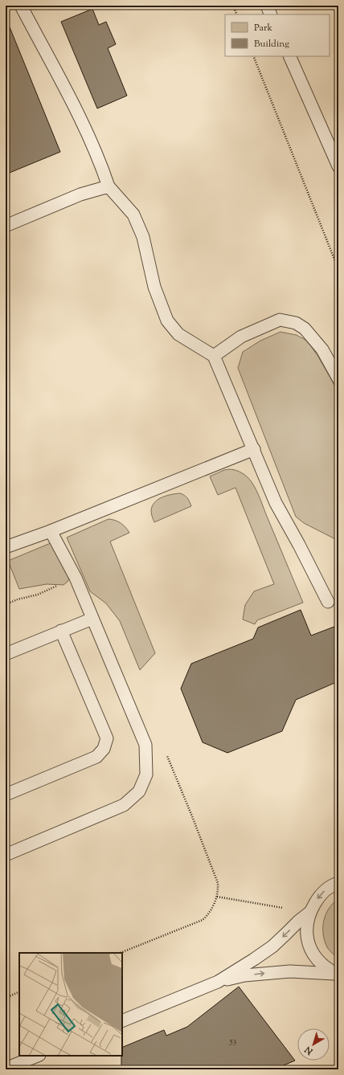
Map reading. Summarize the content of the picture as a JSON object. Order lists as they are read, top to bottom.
{
  "house_numbers": ["53"],
  "legend": ["Park", "Building"],
  "north": "bottom left"
}
